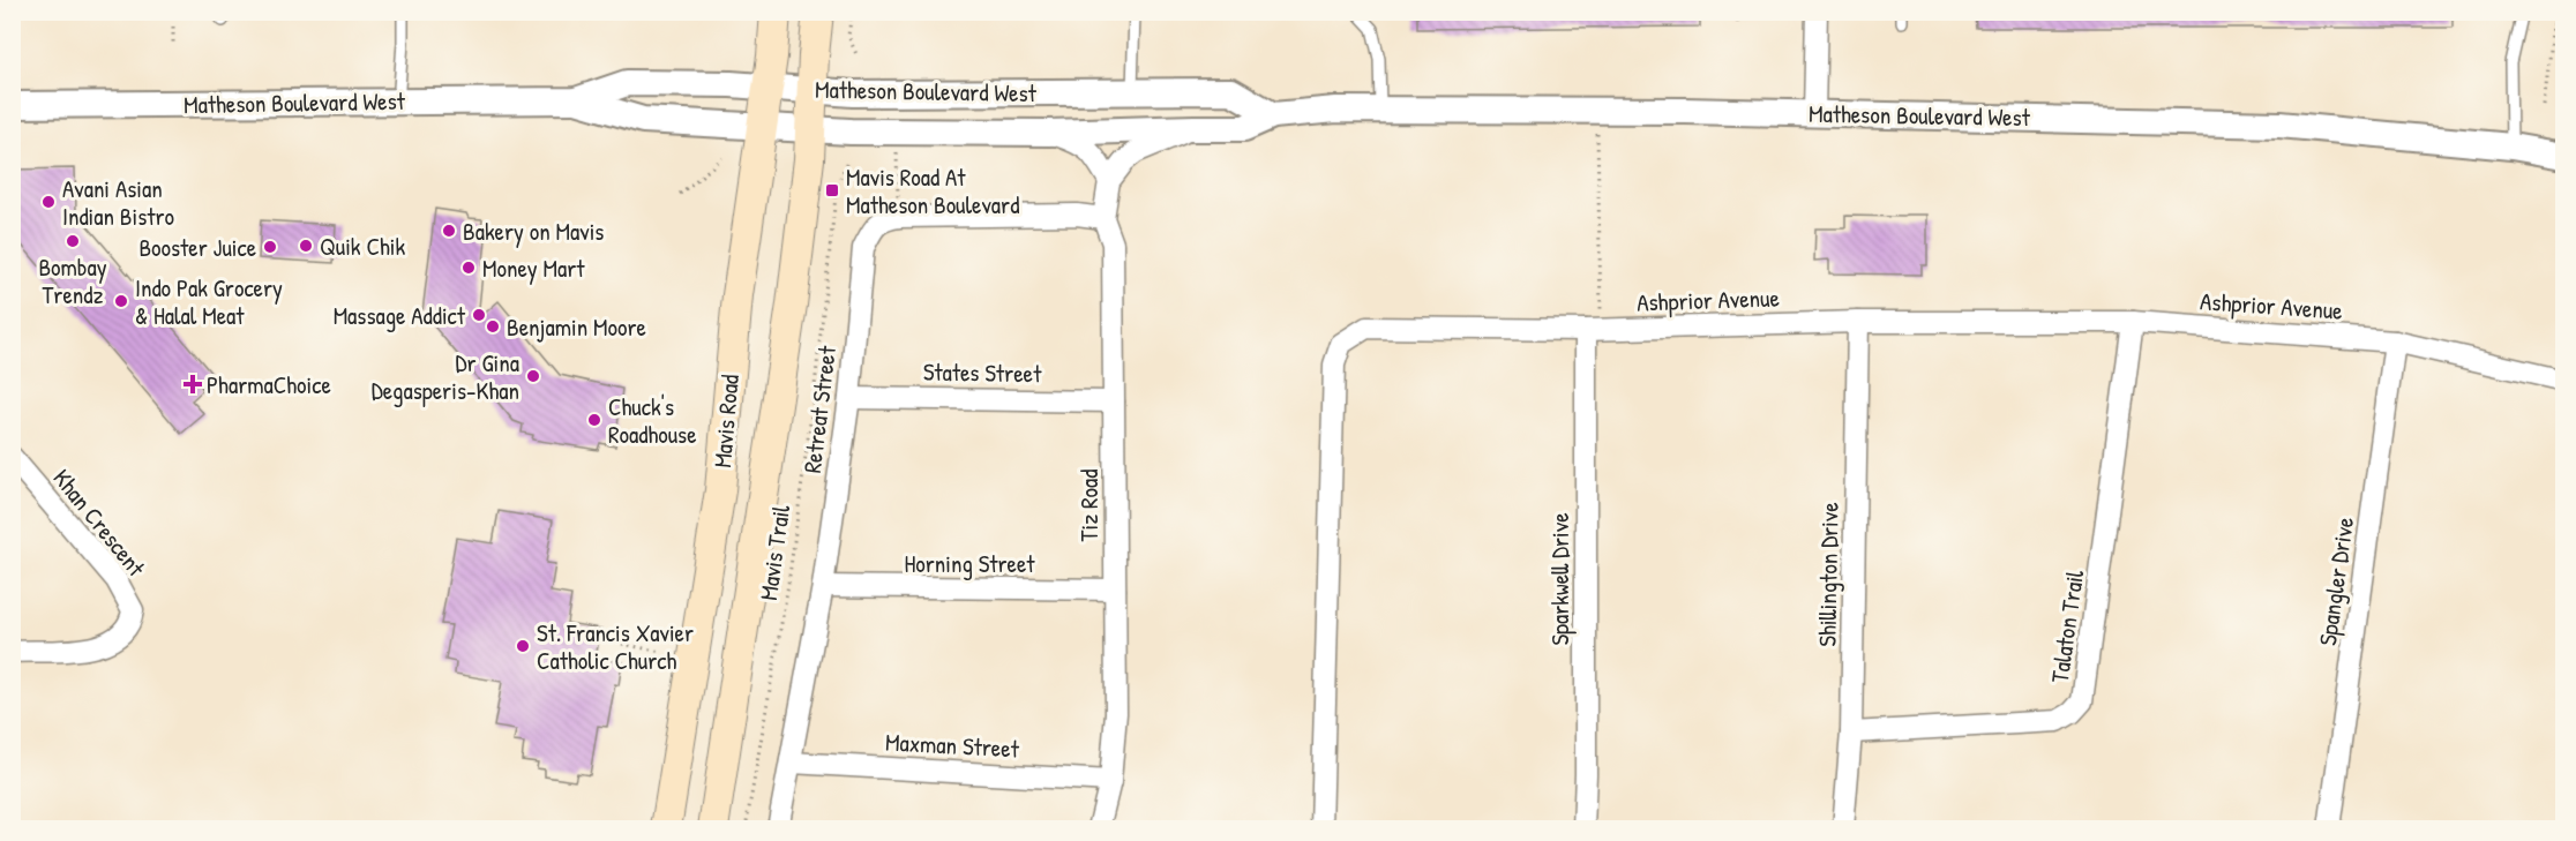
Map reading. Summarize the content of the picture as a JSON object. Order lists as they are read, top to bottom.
{
  "streets": {
    "main road": ["Mavis Road"],
    "street": [
      "Matheson Boulevard West",
      "Ashprior Avenue",
      "States Street",
      "Retreat Street",
      "Tiz Road",
      "Khan Crescent",
      "Horning Street",
      "Shillington Drive",
      "Sparkwell Drive",
      "Spangler Drive",
      "Talaton Trail",
      "Maxman Street"
    ],
    "path": ["Mavis Trail"]
  },
  "crossings": [
    ["Matheson Boulevard West", "Mavis Road"],
    ["Ashprior Avenue", "Shillington Drive"],
    ["Ashprior Avenue", "Sparkwell Drive"],
    ["Ashprior Avenue", "Spangler Drive"],
    ["Ashprior Avenue", "Talaton Trail"],
    ["States Street", "Retreat Street"],
    ["States Street", "Tiz Road"],
    ["Retreat Street", "Tiz Road"],
    ["Retreat Street", "Horning Street"],
    ["Retreat Street", "Maxman Street"],
    ["Tiz Road", "Horning Street"],
    ["Tiz Road", "Maxman Street"],
    ["Shillington Drive", "Talaton Trail"]
  ],
  "places": {
    "transit": ["Mavis Road At Matheson Boulevard"],
    "other": [
      "Avani Asian Indian Bistro",
      "Bakery on Mavis",
      "Bombay Trendz",
      "Quik Chik",
      "Booster Juice",
      "Money Mart",
      "Indo Pak Grocery & Halal Meat",
      "Massage Addict",
      "Benjamin Moore",
      "Dr Gina Degasperis-Khan",
      "Chuck's Roadhouse",
      "St. Francis Xavier Catholic Church"
    ],
    "health": ["PharmaChoice"]
  }
}
